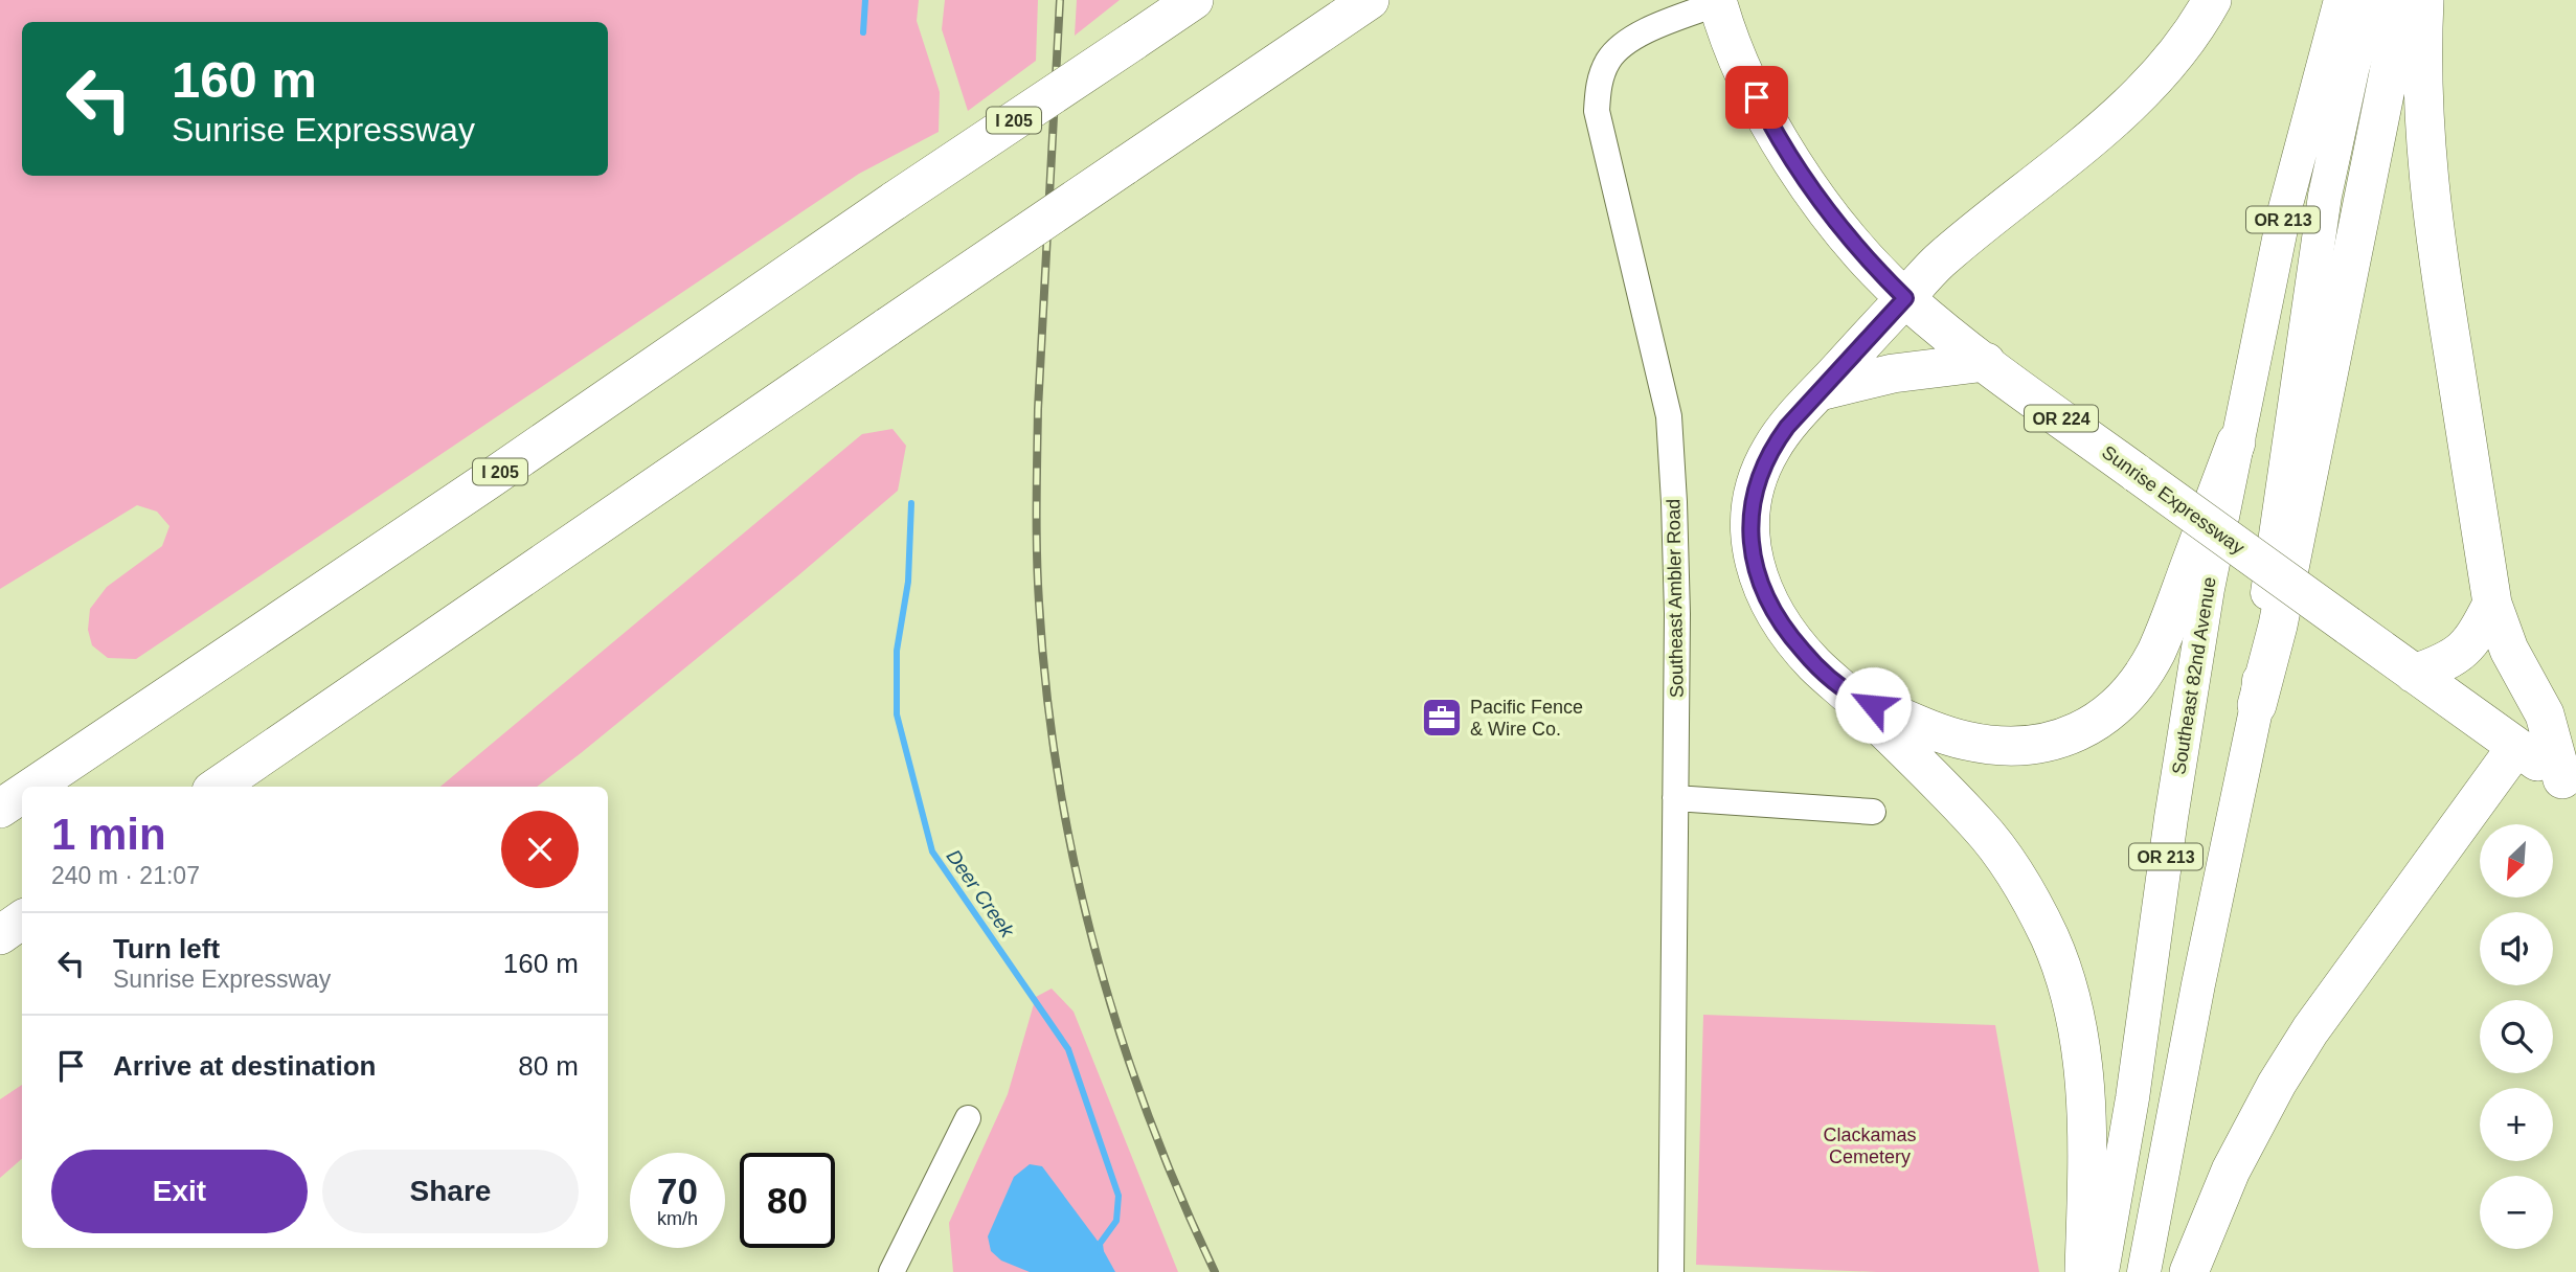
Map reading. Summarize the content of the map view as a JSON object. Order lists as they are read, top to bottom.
{
  "streets": {
    "highway": [
      "I 205",
      "OR 213",
      "OR 224",
      "Sunrise Expressway"
    ],
    "main road": ["Southeast 82nd Avenue"],
    "street": ["Southeast Ambler Road"]
  },
  "crossings": [
    ["OR 224", "Sunrise Expressway"],
    ["Sunrise Expressway", "Southeast Ambler Road"]
  ],
  "water": ["Deer Creek"],
  "parks": ["Clackamas Cemetery"],
  "places": {
    "office": ["Pacific Fence & Wire Co."]
  },
  "north": "bottom left",
  "page": {
    "turn": ["160 m", "Sunrise Expressway"],
    "heading": ["1 min", "240 m · 21:07"],
    "map_buttons": ["+", "−"],
    "list": [
      {
        "name": "Turn left",
        "note": "Sunrise Expressway",
        "value": "160 m"
      },
      {
        "name": "Arrive at destination",
        "value": "80 m"
      }
    ],
    "buttons": ["Exit", "Share"],
    "speed": "70 km/h",
    "limit": "80"
  }
}
